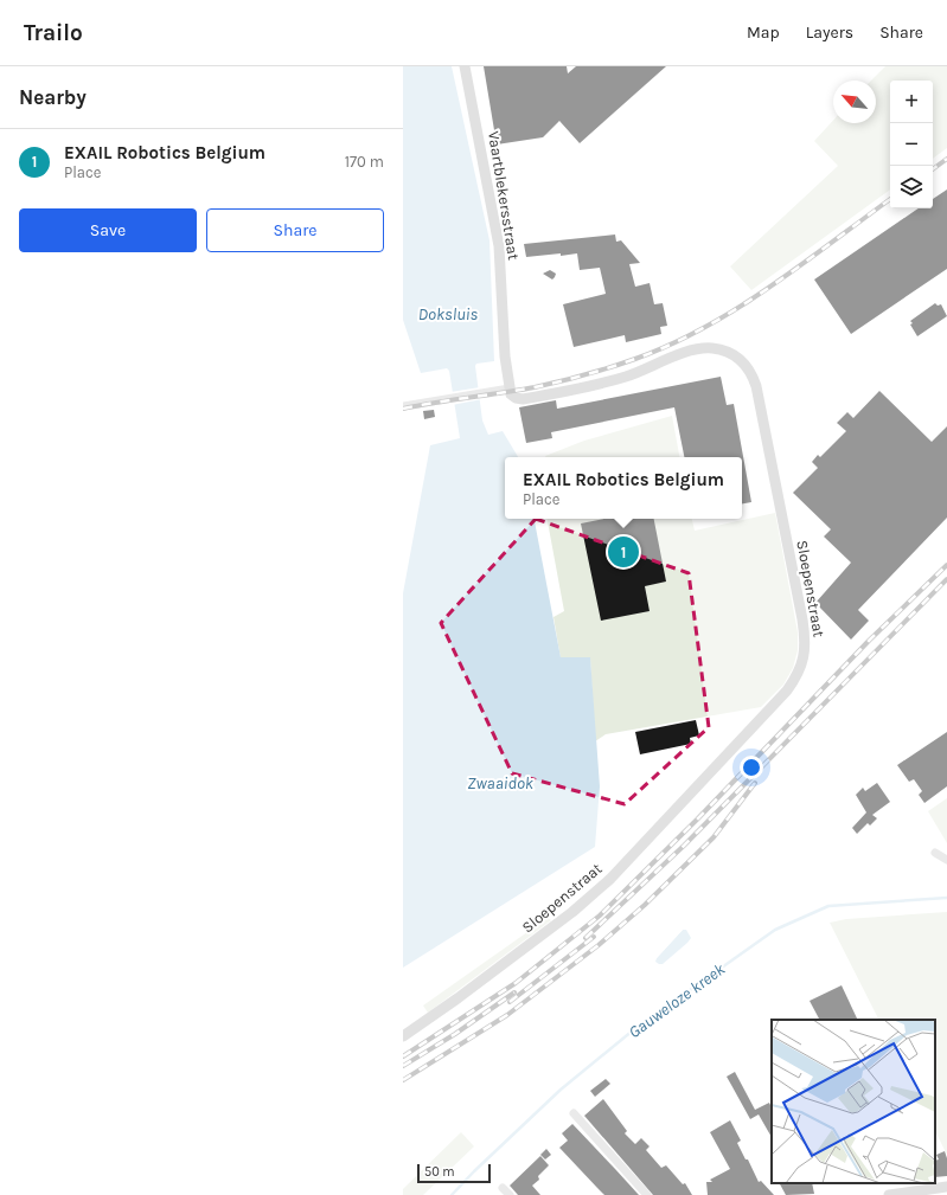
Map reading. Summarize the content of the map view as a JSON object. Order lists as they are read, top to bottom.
{
  "streets": {
    "street": ["Vaartblekersstraat", "Sloepenstraat"]
  },
  "crossings": [
    ["Vaartblekersstraat", "Sloepenstraat"]
  ],
  "water": ["Doksluis", "Zwaaidok", "Gauweloze kreek"],
  "scale_bar": "50 m",
  "north": "top left",
  "page": {
    "header": "Trailo",
    "nav": ["Map", "Layers", "Share"],
    "heading": "Nearby",
    "map_buttons": ["+", "−"],
    "list": [
      {
        "mark": "1",
        "name": "EXAIL Robotics Belgium",
        "note": "Place",
        "value": "170 m"
      }
    ],
    "buttons": ["Save", "Share"],
    "popup": ["EXAIL Robotics Belgium", "Place"],
    "pins": "1",
    "scale": "50 m"
  }
}
